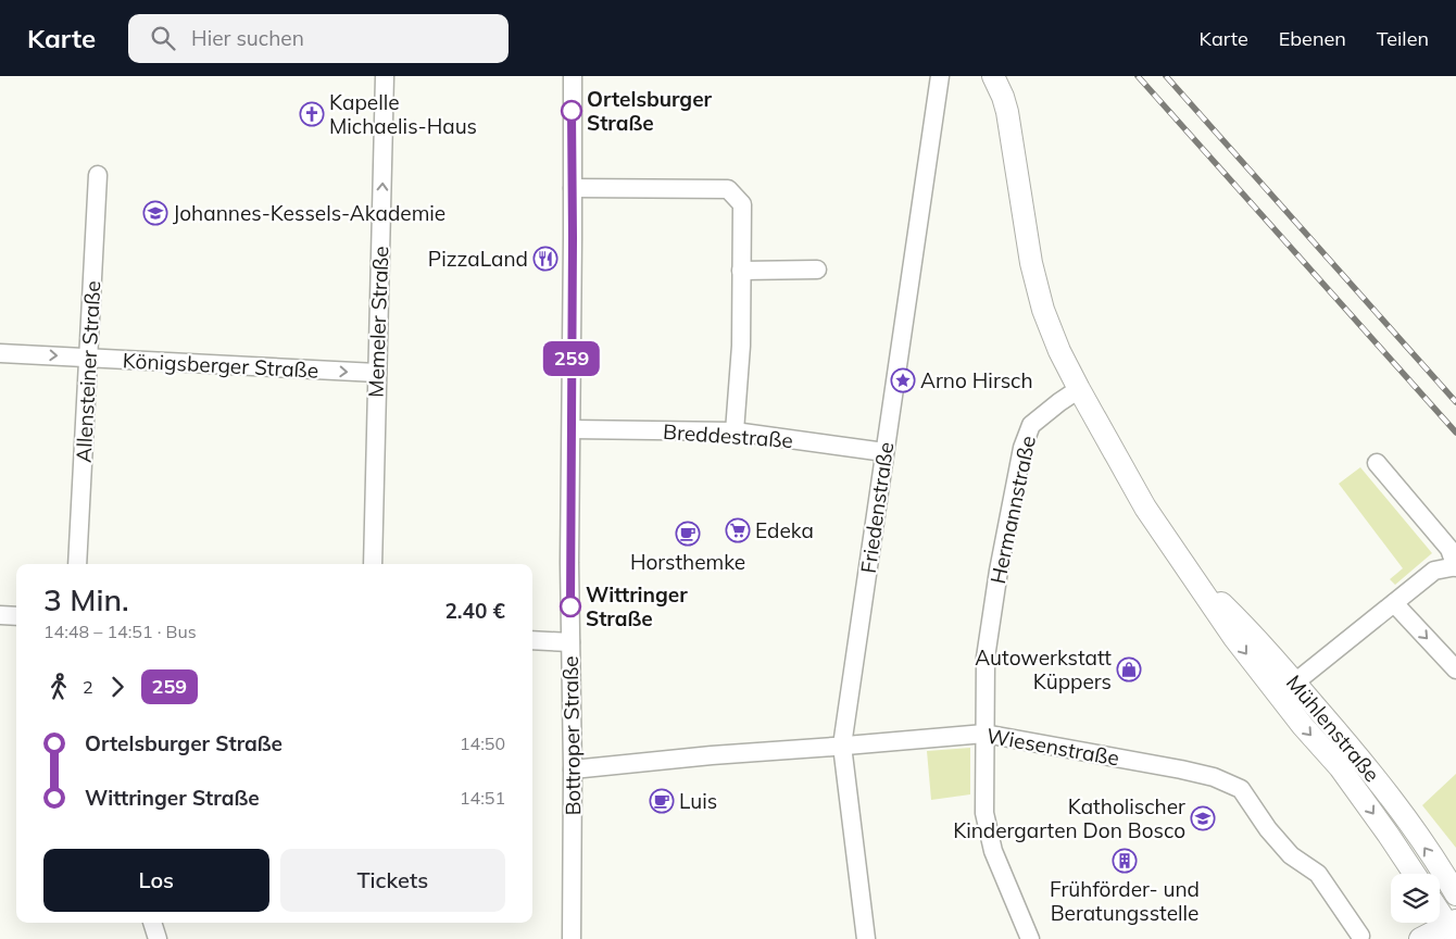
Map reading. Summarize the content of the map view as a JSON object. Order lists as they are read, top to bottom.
{
  "streets": {
    "main road": ["Mühlenstraße"],
    "street": [
      "Memeler Straße",
      "Königsberger Straße",
      "Allensteiner Straße",
      "Breddestraße",
      "Friedenstraße",
      "Hermannstraße",
      "Bottroper Straße",
      "Wiesenstraße"
    ]
  },
  "crossings": [
    ["Memeler Straße", "Königsberger Straße"],
    ["Königsberger Straße", "Allensteiner Straße"],
    ["Breddestraße", "Friedenstraße"],
    ["Breddestraße", "Bottroper Straße"],
    ["Friedenstraße", "Wiesenstraße"],
    ["Hermannstraße", "Mühlenstraße"],
    ["Hermannstraße", "Wiesenstraße"],
    ["Bottroper Straße", "Wiesenstraße"]
  ],
  "one_way": ["Memeler Straße", "Königsberger Straße"],
  "places": {
    "other": ["Ortelsburger Straße", "Wittringer Straße"],
    "church": ["Kapelle Michaelis-Haus"],
    "school or university": ["Johannes-Kessels-Akademie", "Katholischer Kindergarten Don Bosco"],
    "restaurant": ["PizzaLand"],
    "place": ["Arno Hirsch"],
    "supermarket": ["Edeka"],
    "cafe": ["Horsthemke", "Luis"],
    "shop": ["Autowerkstatt Küppers"],
    "building": ["Frühförder- und Beratungsstelle"]
  },
  "lines": ["bus line 259"],
  "page": {
    "header": "Karte",
    "search": "Hier suchen",
    "nav": ["Karte", "Ebenen", "Teilen"],
    "on_map": "259",
    "heading": ["3 Min.", "14:48 – 14:51 · Bus", "2.40 €"],
    "legs": ["2", "259"],
    "list": [
      {
        "name": "Ortelsburger Straße",
        "value": "14:50"
      },
      {
        "name": "Wittringer Straße",
        "value": "14:51"
      }
    ],
    "buttons": ["Los", "Tickets"]
  }
}
